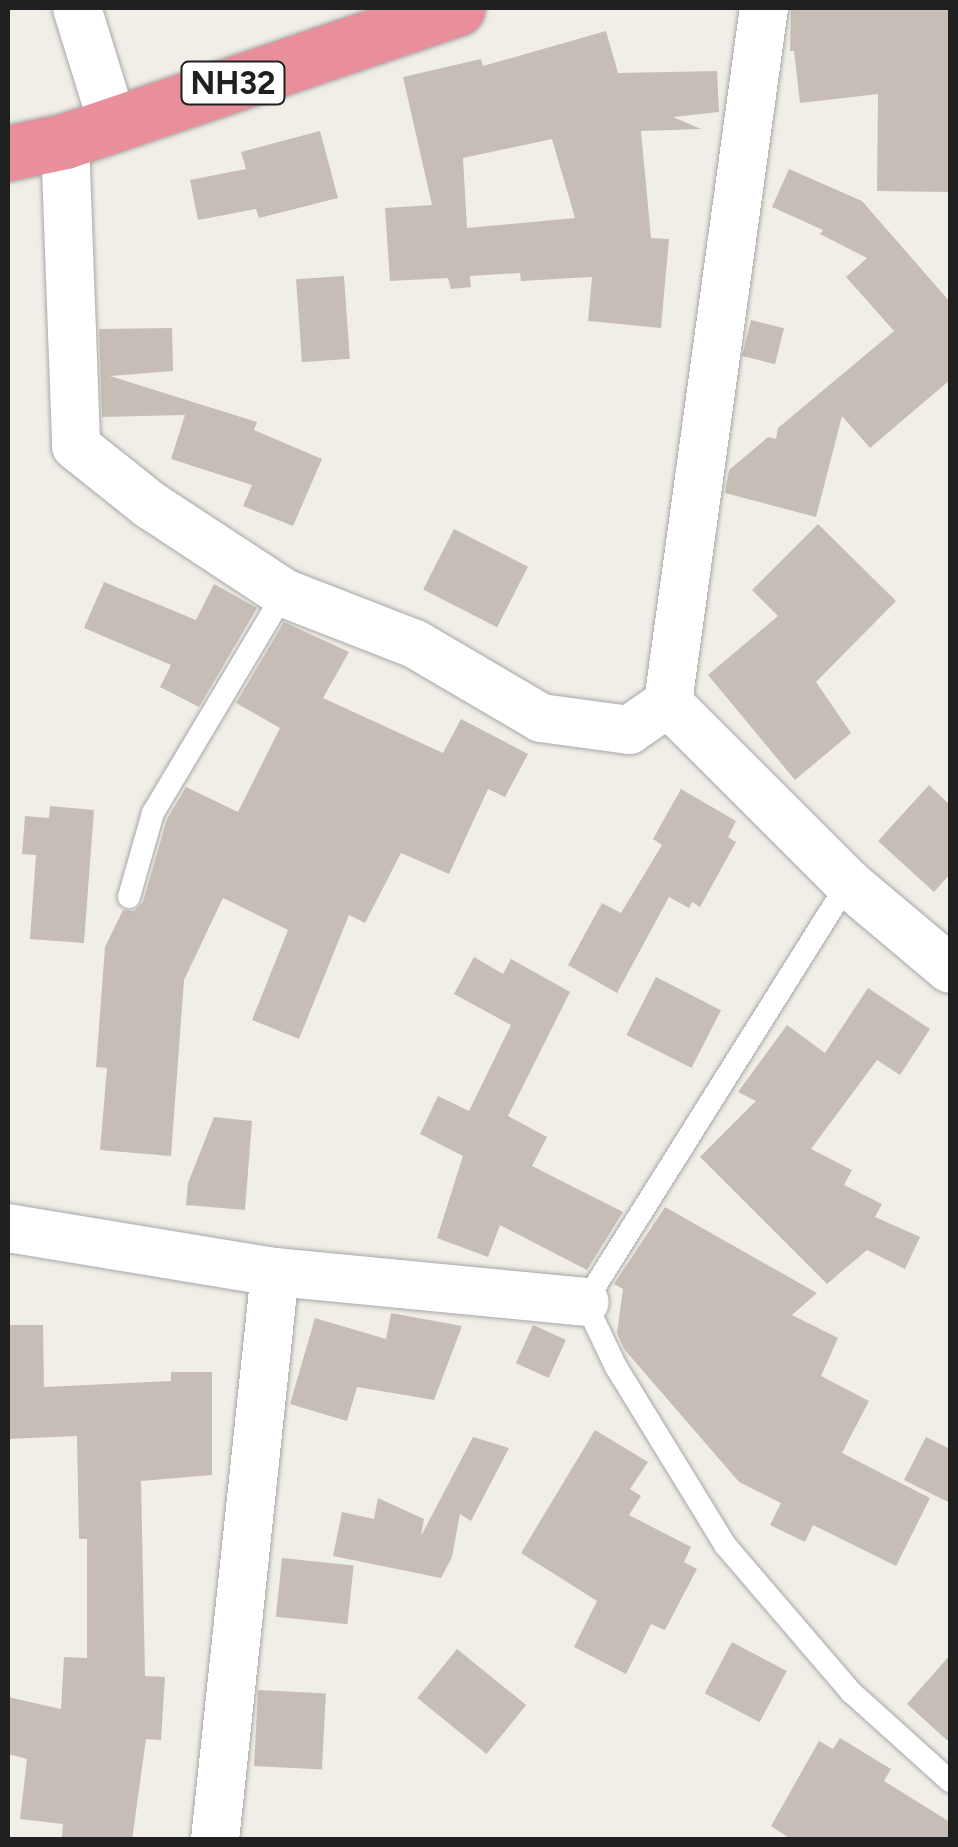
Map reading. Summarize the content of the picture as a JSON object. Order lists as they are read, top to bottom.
{
  "streets": {
    "highway": ["NH32"]
  }
}
